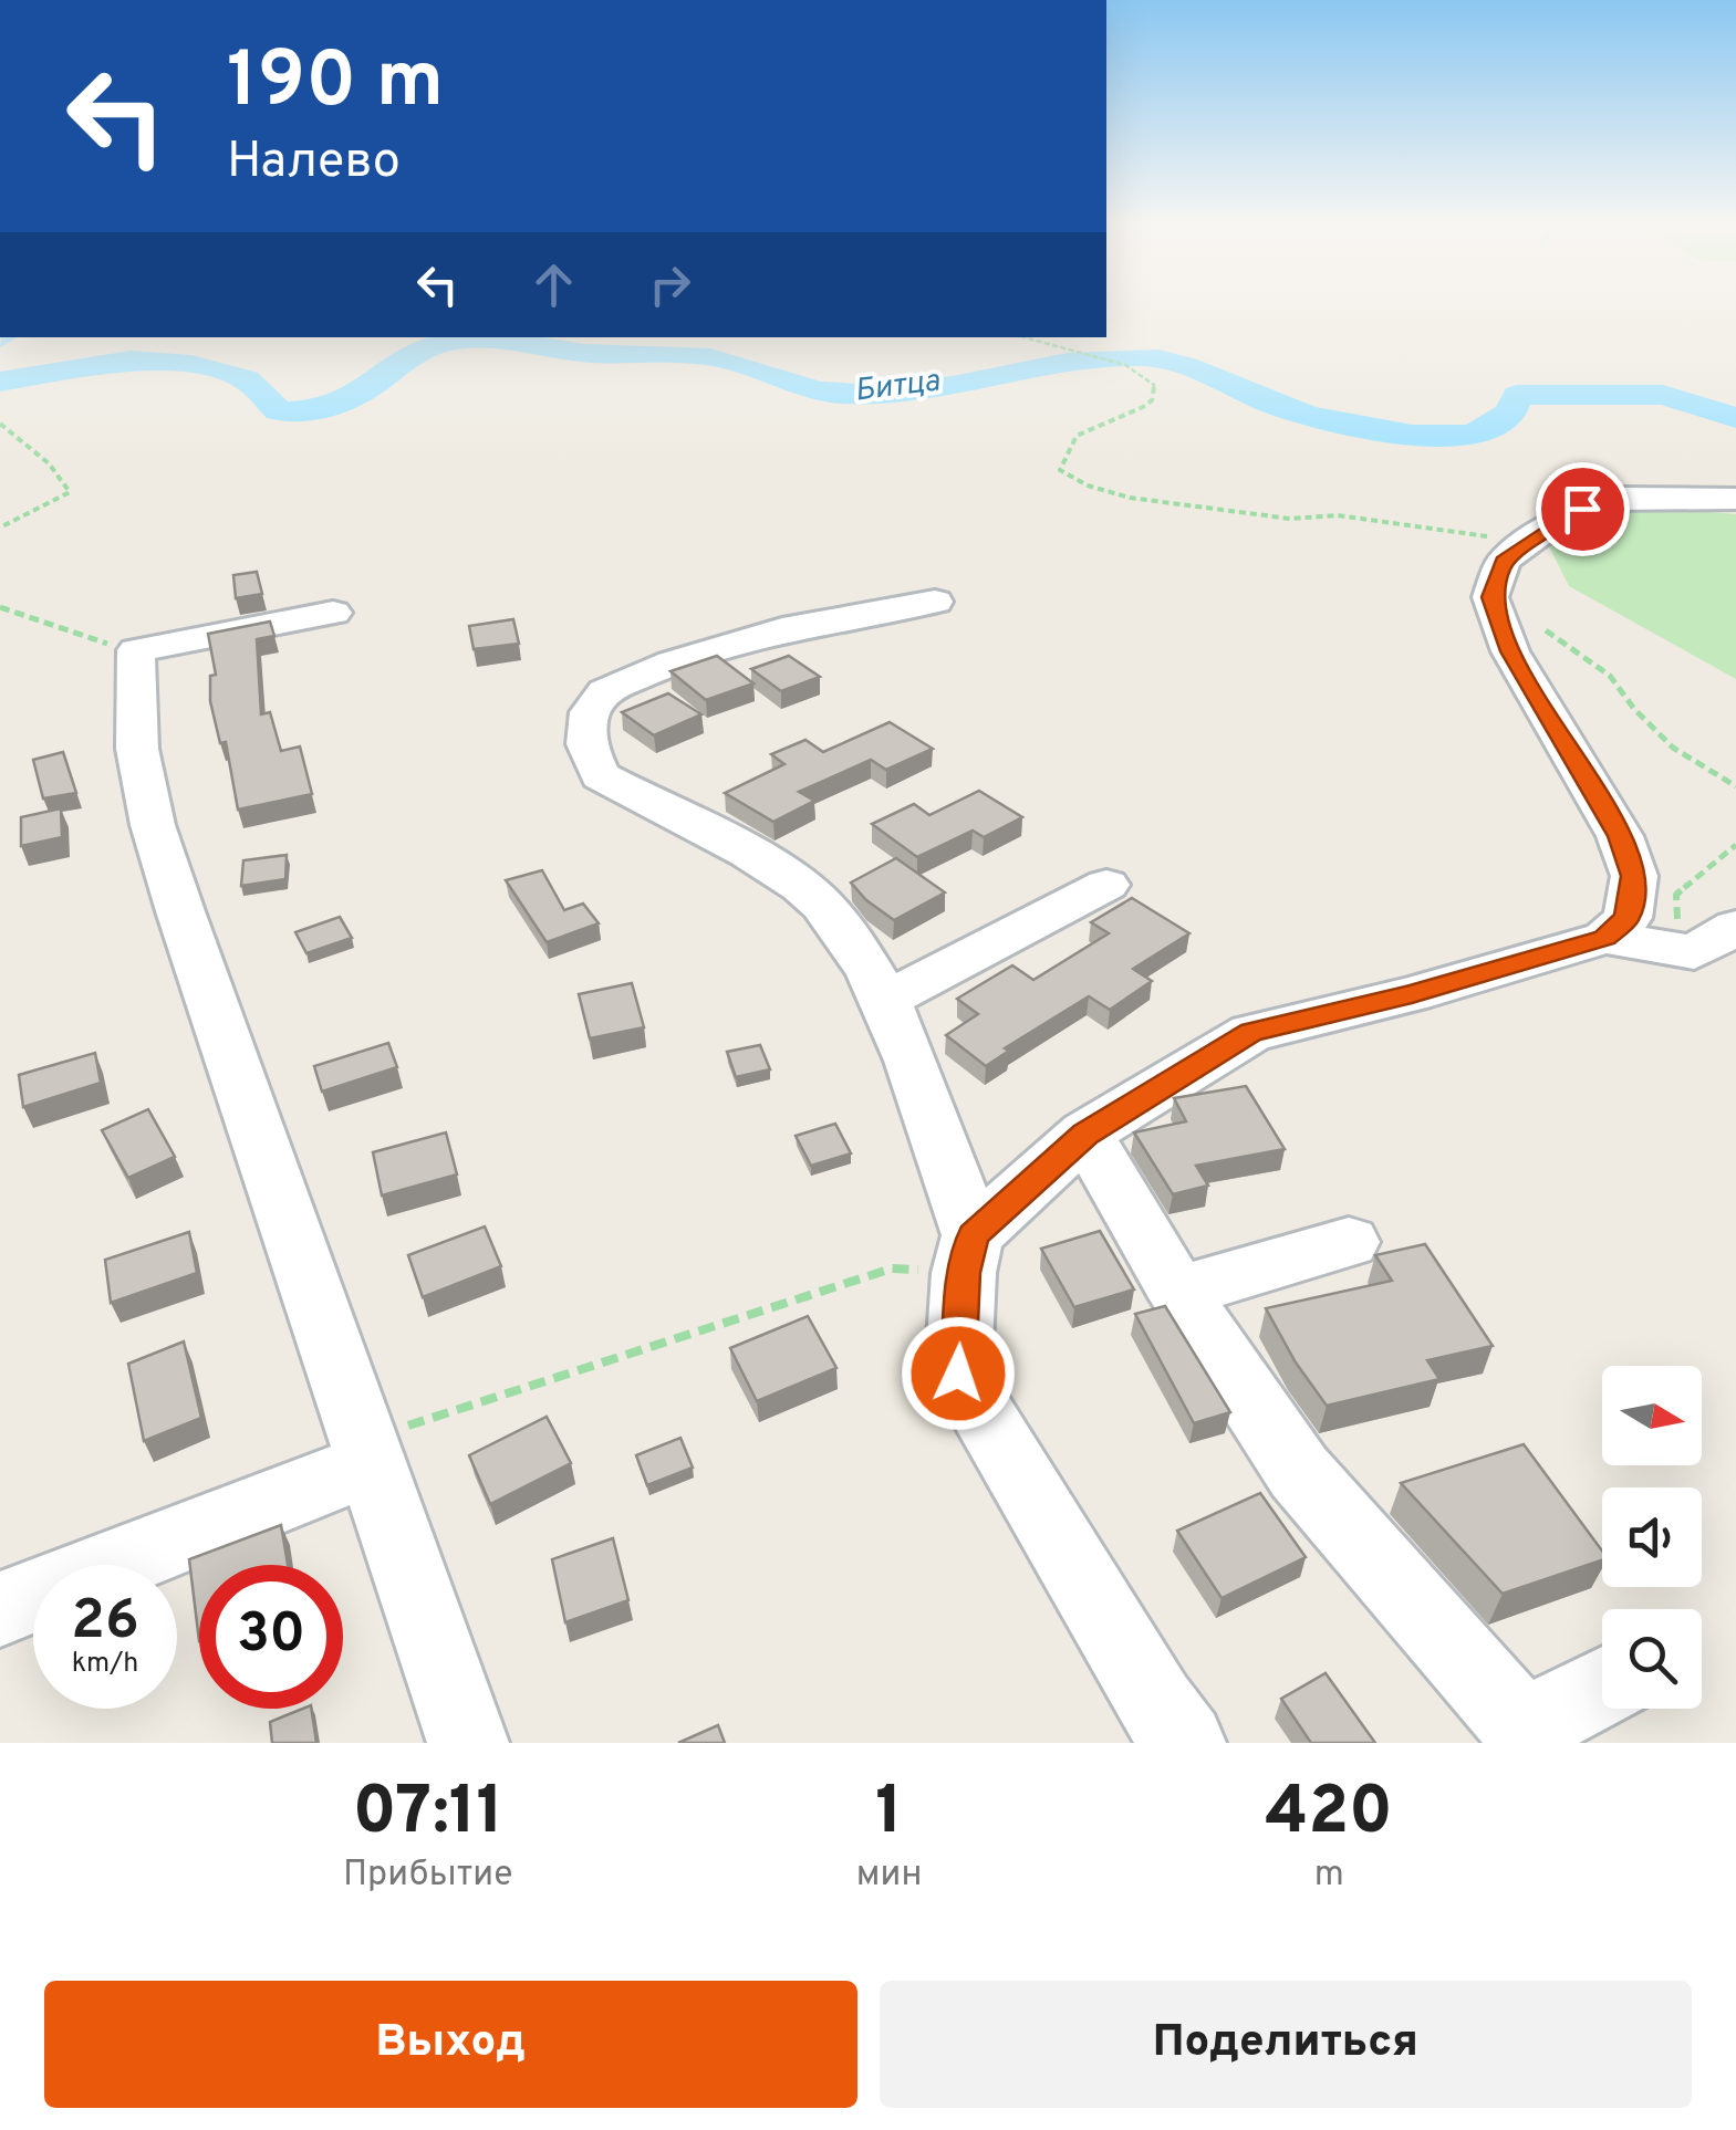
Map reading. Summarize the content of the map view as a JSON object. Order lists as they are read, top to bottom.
{
  "water": ["Битца"],
  "north": "right",
  "page": {
    "turn": ["190 m", "Налево"],
    "speed": "26 km/h",
    "limit": "30",
    "eta": [
      "07:11",
      "Прибытие",
      "1",
      "мин",
      "420",
      "m"
    ],
    "buttons": ["Выход", "Поделиться"]
  }
}
